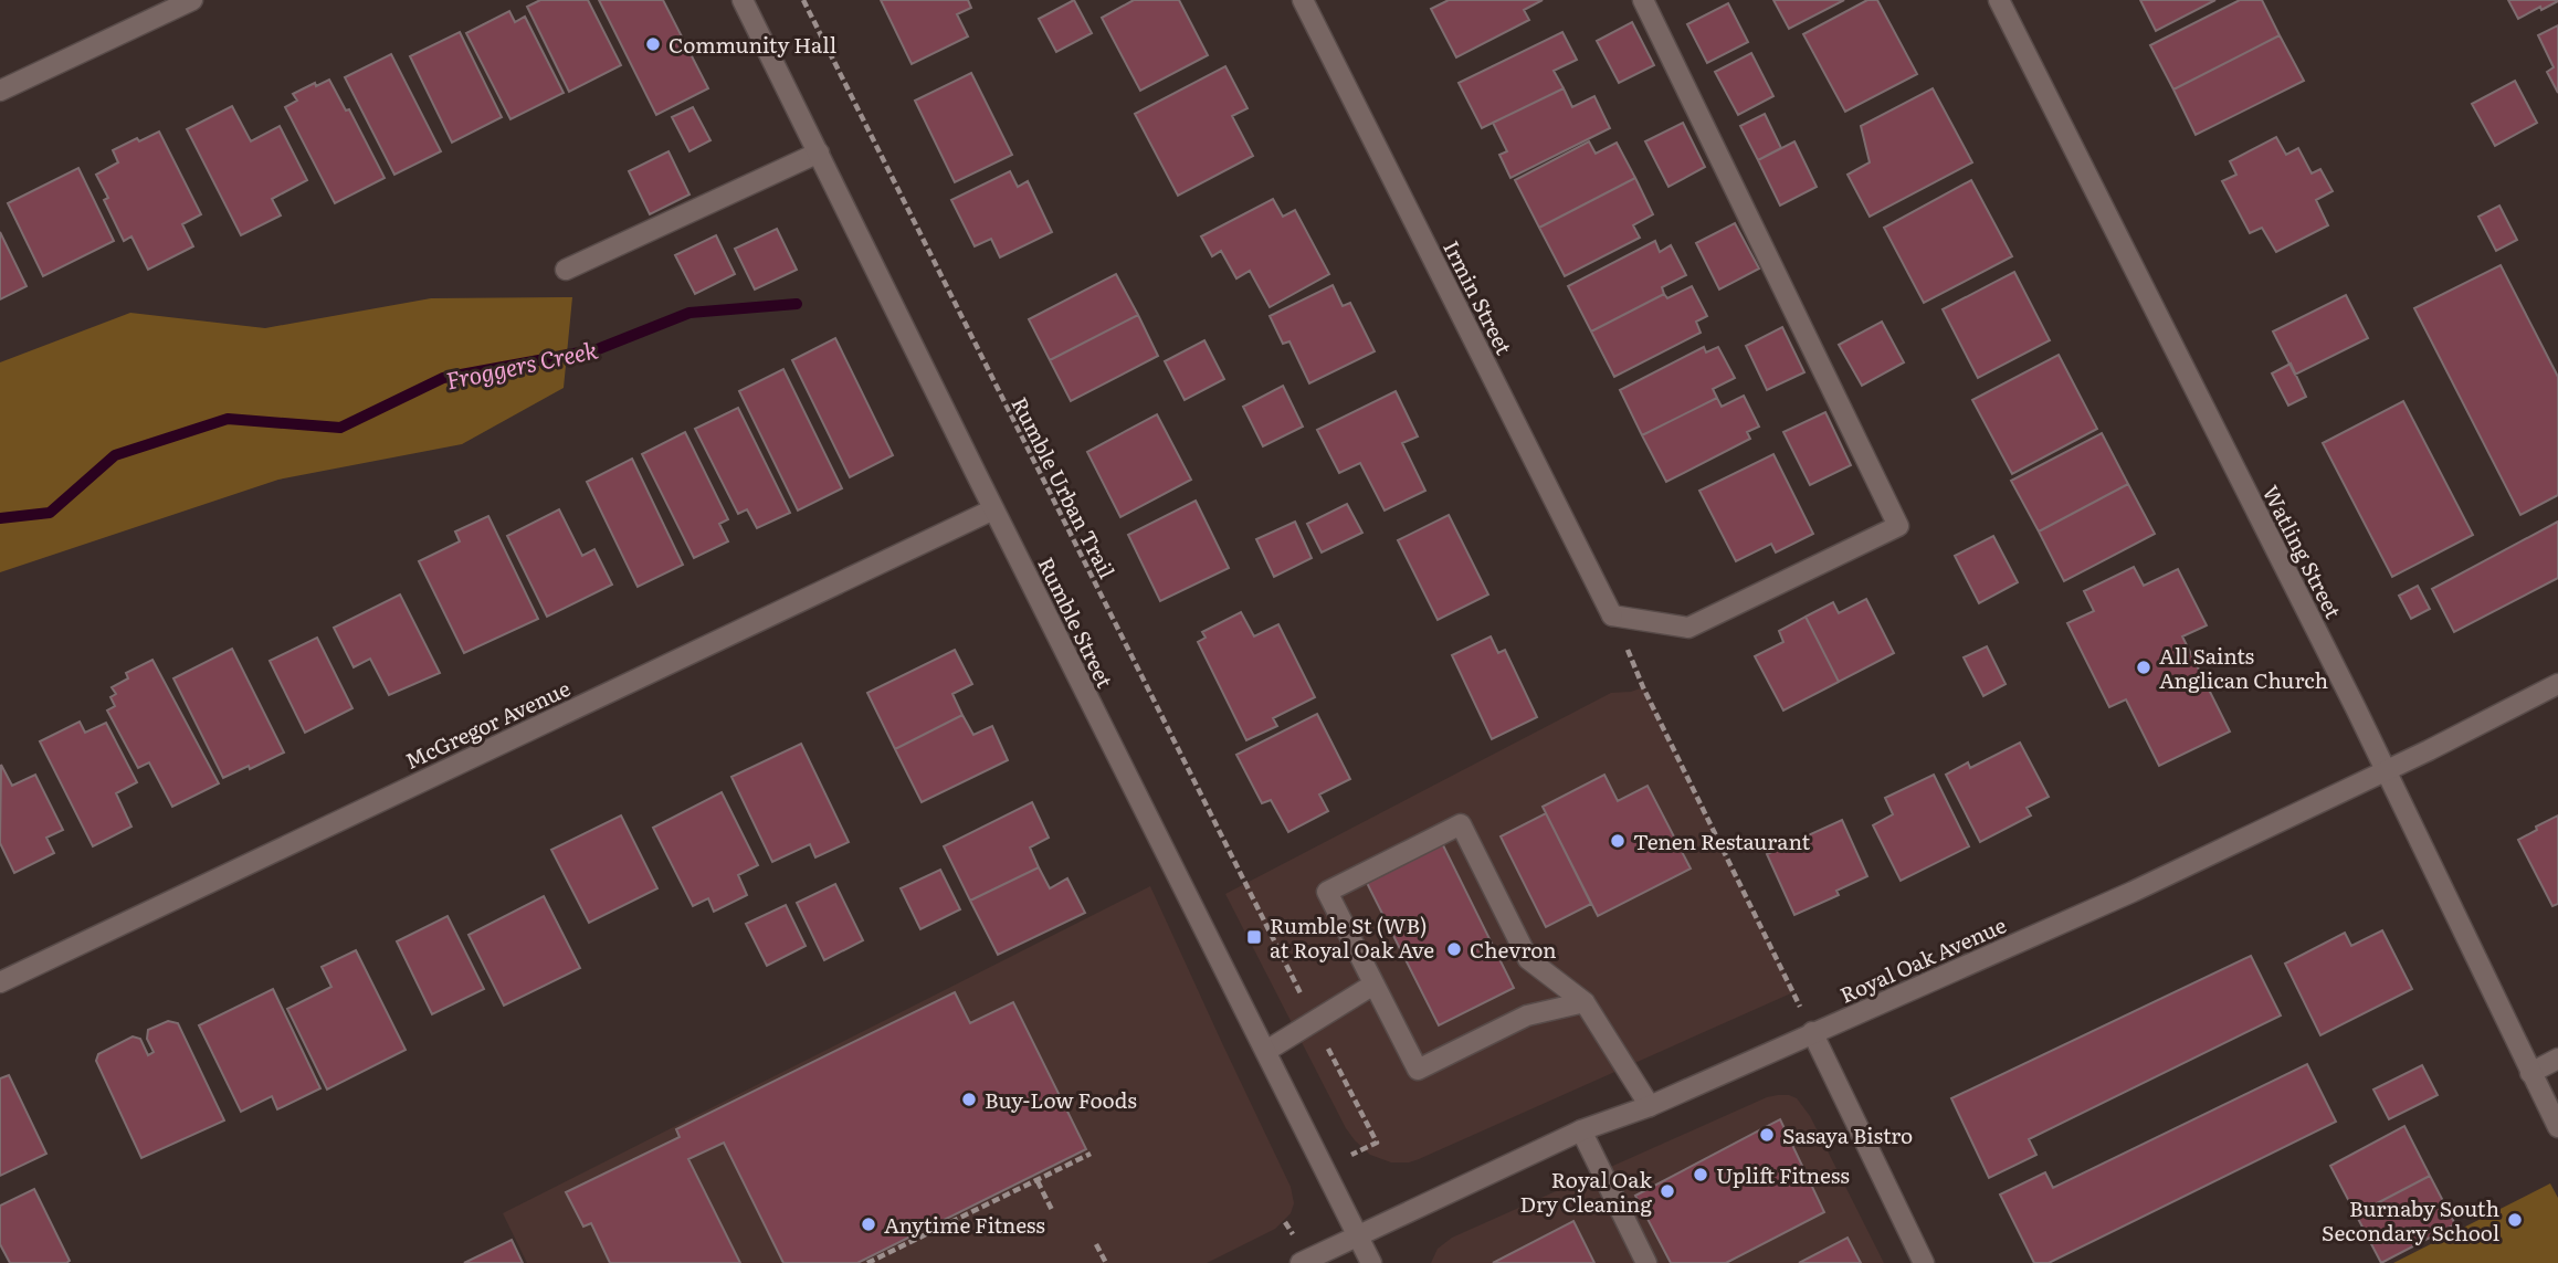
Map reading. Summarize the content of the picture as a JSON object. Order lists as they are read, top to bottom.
{
  "streets": {
    "street": [
      "Irmin Street",
      "Watling Street",
      "Rumble Street",
      "McGregor Avenue",
      "Royal Oak Avenue"
    ],
    "path": ["Rumble Urban Trail"]
  },
  "crossings": [
    ["Watling Street", "Royal Oak Avenue"],
    ["Rumble Street", "McGregor Avenue"],
    ["Rumble Street", "Royal Oak Avenue"]
  ],
  "water": ["Froggers Creek"],
  "places": {
    "other": [
      "Community Hall",
      "All Saints Anglican Church",
      "Tenen Restaurant",
      "Chevron",
      "Buy-Low Foods",
      "Sasaya Bistro",
      "Uplift Fitness",
      "Royal Oak Dry Cleaning",
      "Burnaby South Secondary School",
      "Anytime Fitness"
    ],
    "transit": ["Rumble St (WB) at Royal Oak Ave"]
  }
}
